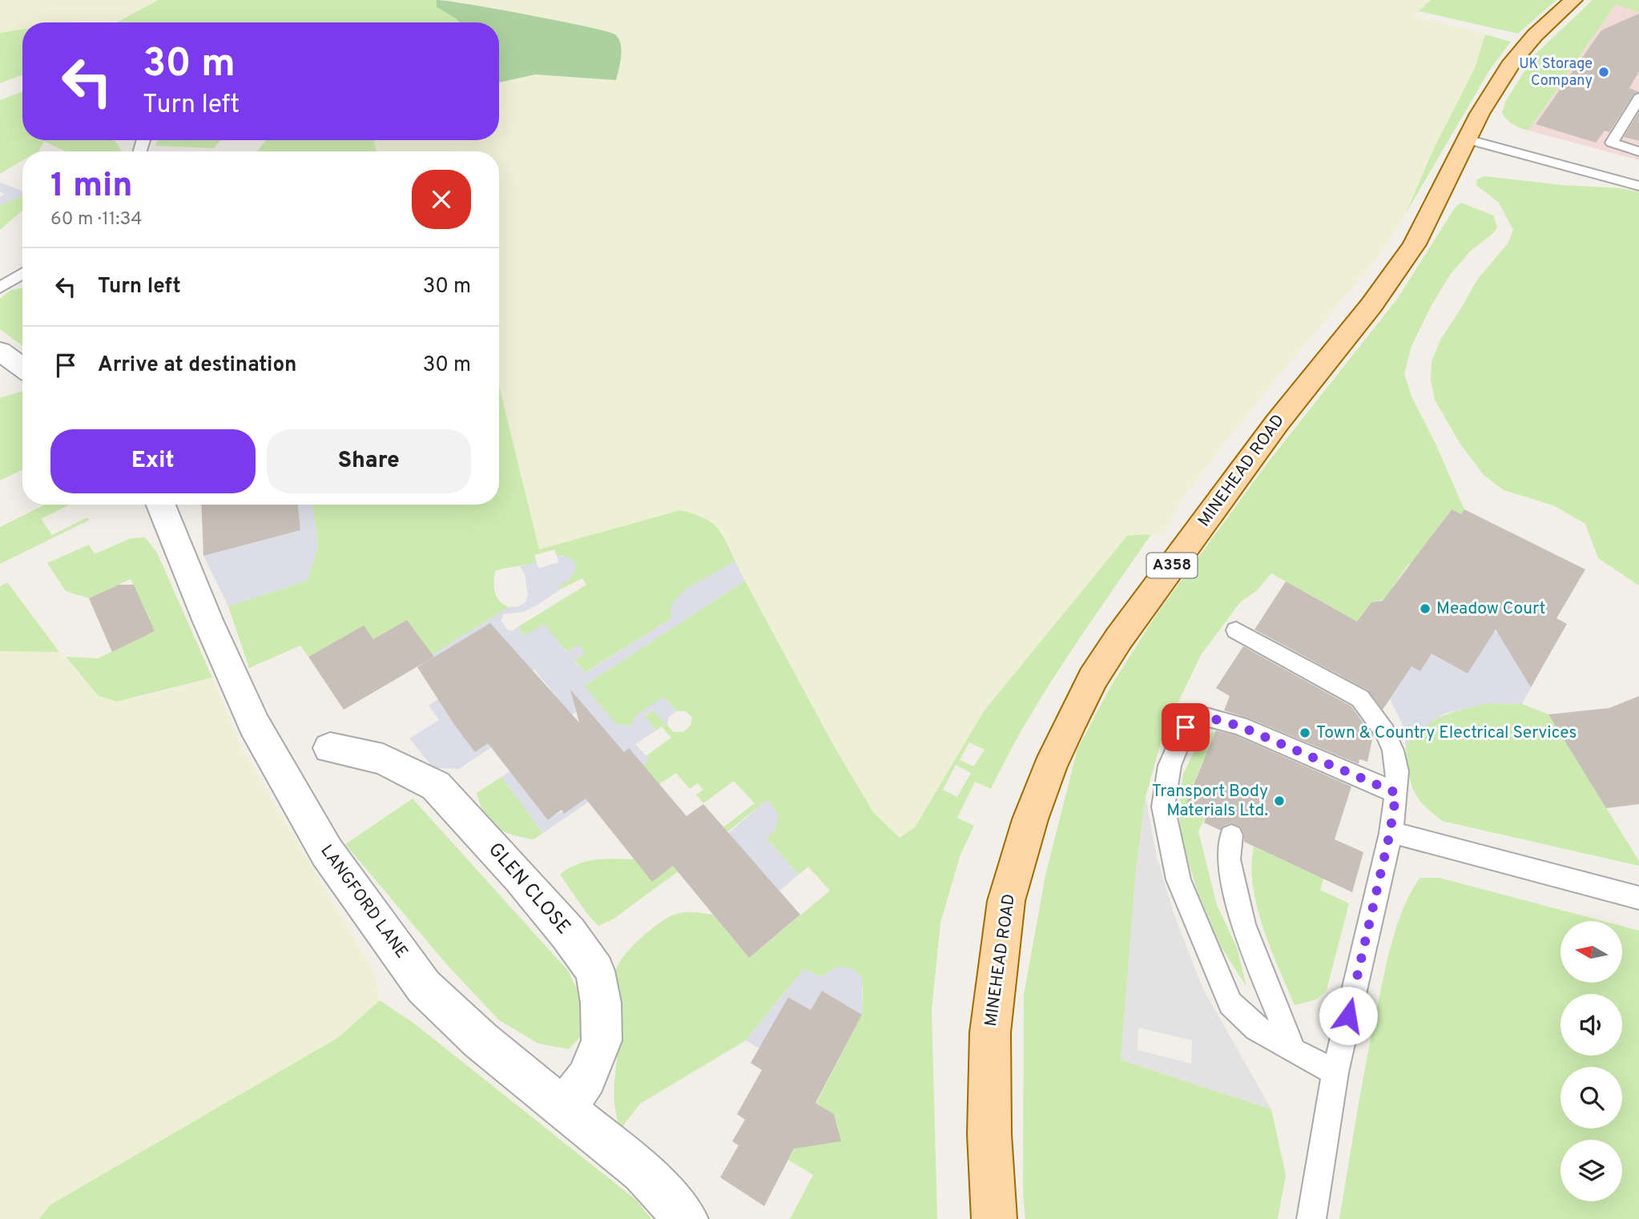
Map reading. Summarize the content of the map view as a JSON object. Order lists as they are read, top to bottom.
{
  "streets": {
    "main road": ["MINEHEAD ROAD", "A358"],
    "street": ["GLEN CLOSE", "LANGFORD LANE"]
  },
  "crossings": [
    ["GLEN CLOSE", "LANGFORD LANE"]
  ],
  "places": [
    "UK Storage Company",
    "Meadow Court",
    "Town & Country Electrical Services",
    "Transport Body Materials Ltd."
  ],
  "north": "left",
  "page": {
    "turn": ["30 m", "Turn left"],
    "heading": ["1 min", "60 m · 11:34"],
    "list": [
      {
        "name": "Turn left",
        "value": "30 m"
      },
      {
        "name": "Arrive at destination",
        "value": "30 m"
      }
    ],
    "buttons": ["Exit", "Share"]
  }
}
